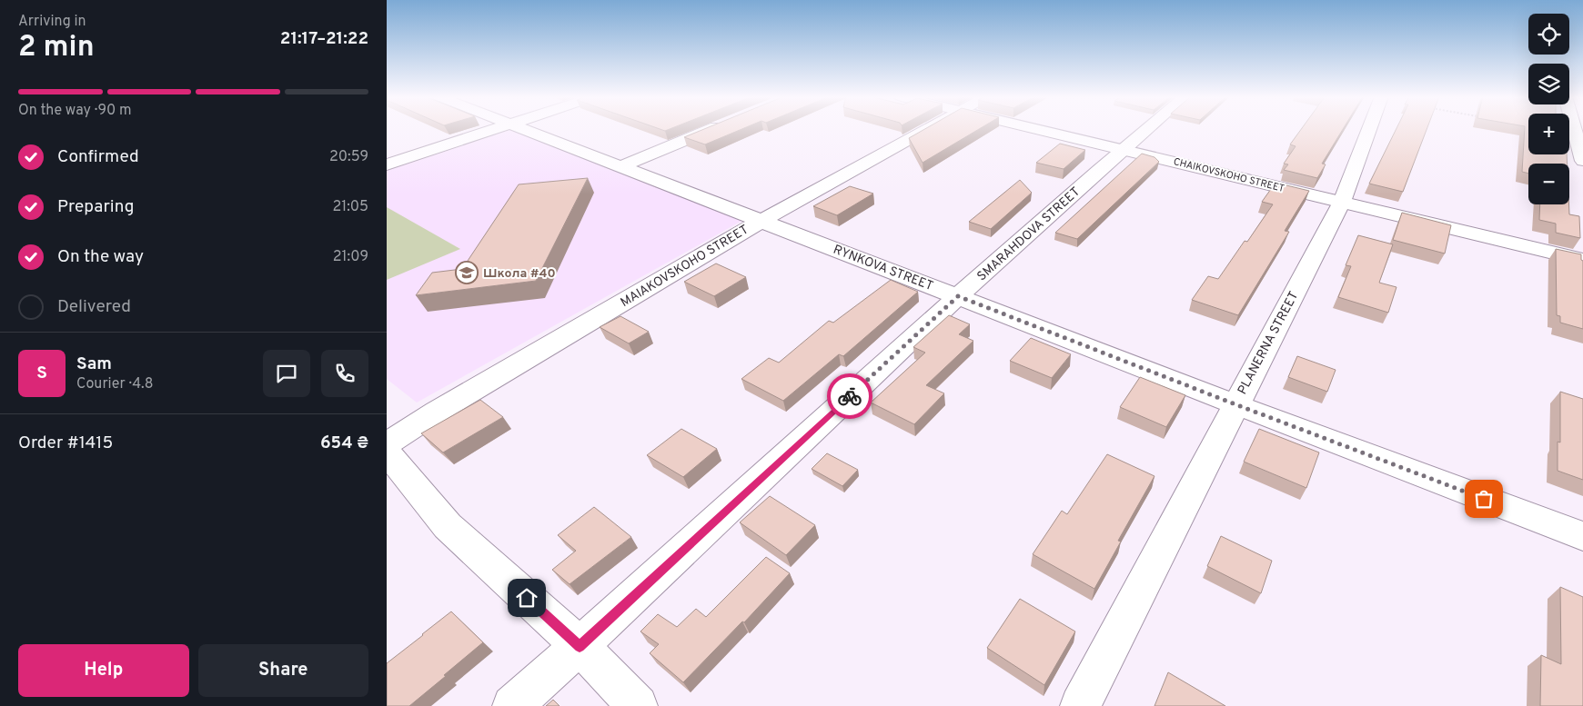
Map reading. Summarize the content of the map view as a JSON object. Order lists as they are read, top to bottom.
{
  "streets": {
    "street": [
      "CHAIKOVSKOHO STREET",
      "SMARAHDOVA STREET",
      "MAIAKOVSKOHO STREET",
      "RYNKOVA STREET",
      "PLANERNA STREET"
    ]
  },
  "crossings": [
    ["CHAIKOVSKOHO STREET", "SMARAHDOVA STREET"],
    ["CHAIKOVSKOHO STREET", "PLANERNA STREET"],
    ["SMARAHDOVA STREET", "RYNKOVA STREET"],
    ["MAIAKOVSKOHO STREET", "RYNKOVA STREET"],
    ["RYNKOVA STREET", "PLANERNA STREET"]
  ],
  "places": {
    "school or university": ["Школа #40"]
  },
  "page": {
    "heading": ["2 min", "Arriving in", "21:17–21:22"],
    "panel": [
      "Sam",
      "Courier · 4.8",
      "Order #1415",
      "654 ₴"
    ],
    "map_buttons": ["+", "−"],
    "bar": "On the way · 90 m",
    "list": [
      ["Confirmed", "20:59"],
      ["Preparing", "21:05"],
      ["On the way", "21:09"],
      "Delivered"
    ],
    "round": "S",
    "buttons": ["Help", "Share"]
  }
}
